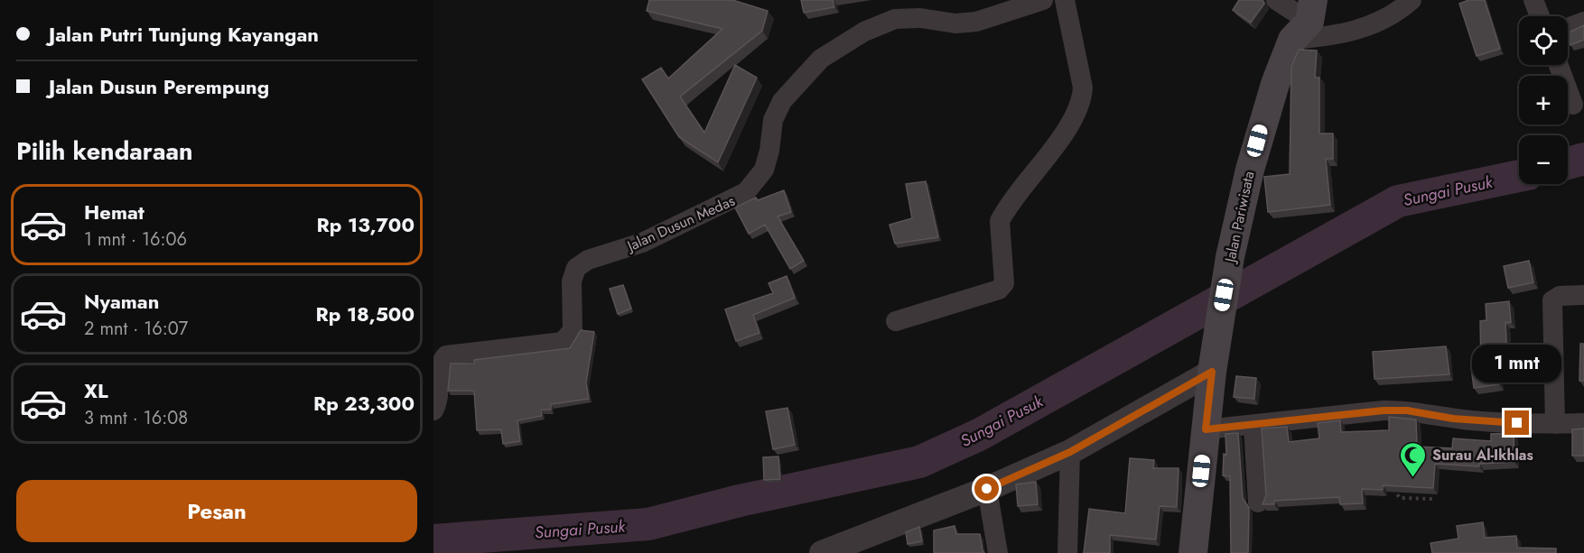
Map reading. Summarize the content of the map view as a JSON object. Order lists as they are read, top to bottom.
{
  "streets": {
    "main road": ["Jalan Pariwisata"],
    "street": ["Jalan Dusun Medas"]
  },
  "water": ["Sungai Pusuk"],
  "places": {
    "mosque": ["Surau Al-Ikhlas"]
  },
  "page": {
    "banner": ["Jalan Putri Tunjung Kayangan", "Jalan Dusun Perempung"],
    "map_buttons": ["+", "−"],
    "heading": "Pilih kendaraan",
    "list": [
      {
        "name": "Hemat",
        "note": "1 mnt · 16:06",
        "value": "Rp 13,700"
      },
      {
        "name": "Nyaman",
        "note": "2 mnt · 16:07",
        "value": "Rp 18,500"
      },
      {
        "name": "XL",
        "note": "3 mnt · 16:08",
        "value": "Rp 23,300"
      }
    ],
    "bubble": "1 mnt",
    "buttons": "Pesan"
  }
}
